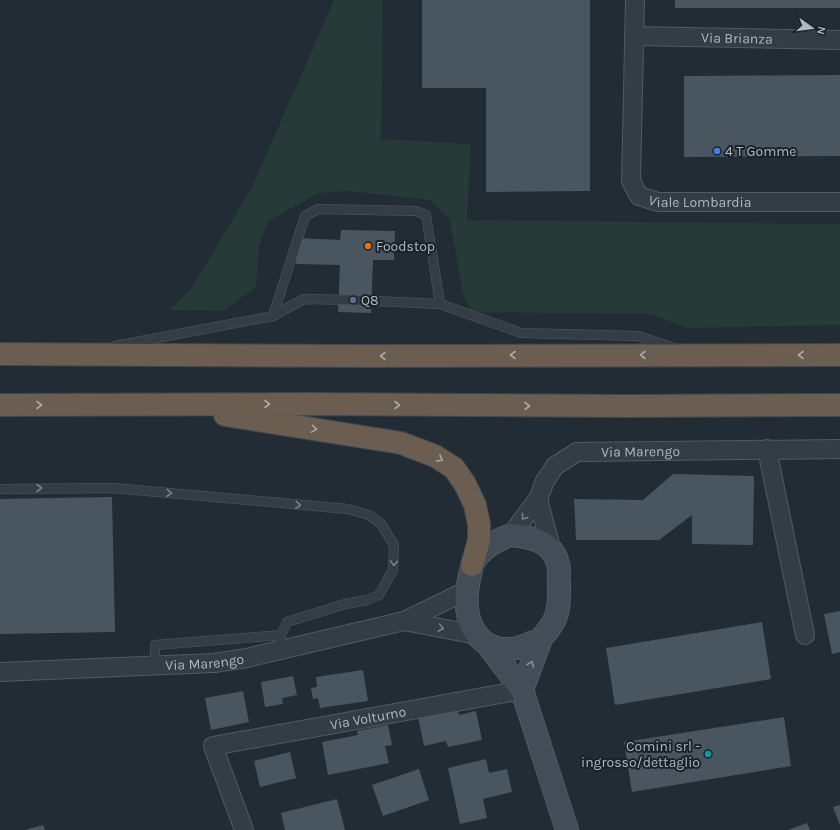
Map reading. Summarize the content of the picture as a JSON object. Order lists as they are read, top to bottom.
{
  "streets": {
    "street": [
      "Via Brianza",
      "Viale Lombardia",
      "Via Marengo",
      "Via Volturno"
    ]
  },
  "crossings": [
    ["Via Brianza", "Viale Lombardia"]
  ],
  "places": [
    "4 T Gomme",
    "Foodstop",
    "Q8",
    "Comini srl - ingrosso/dettaglio"
  ],
  "north": "right"
}
